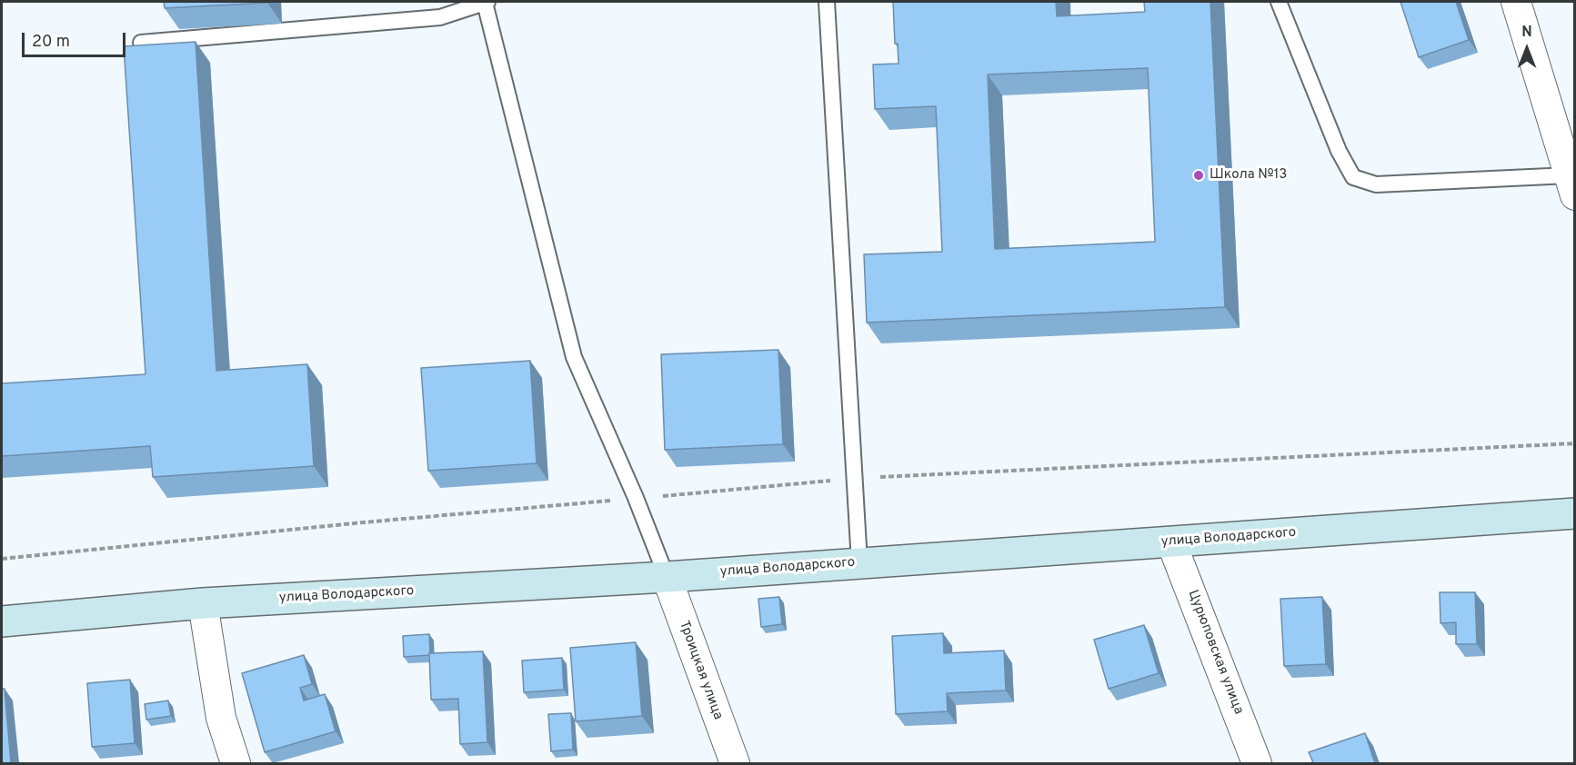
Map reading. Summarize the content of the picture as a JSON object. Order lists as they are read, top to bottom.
{
  "streets": {
    "main road": ["улица Володарского"],
    "street": ["Цурюповская улица", "Троицкая улица"]
  },
  "crossings": [
    ["улица Володарского", "Цурюповская улица"],
    ["улица Володарского", "Троицкая улица"]
  ],
  "places": ["Школа №13"],
  "scale_bar": "20 m",
  "north": "top"
}
